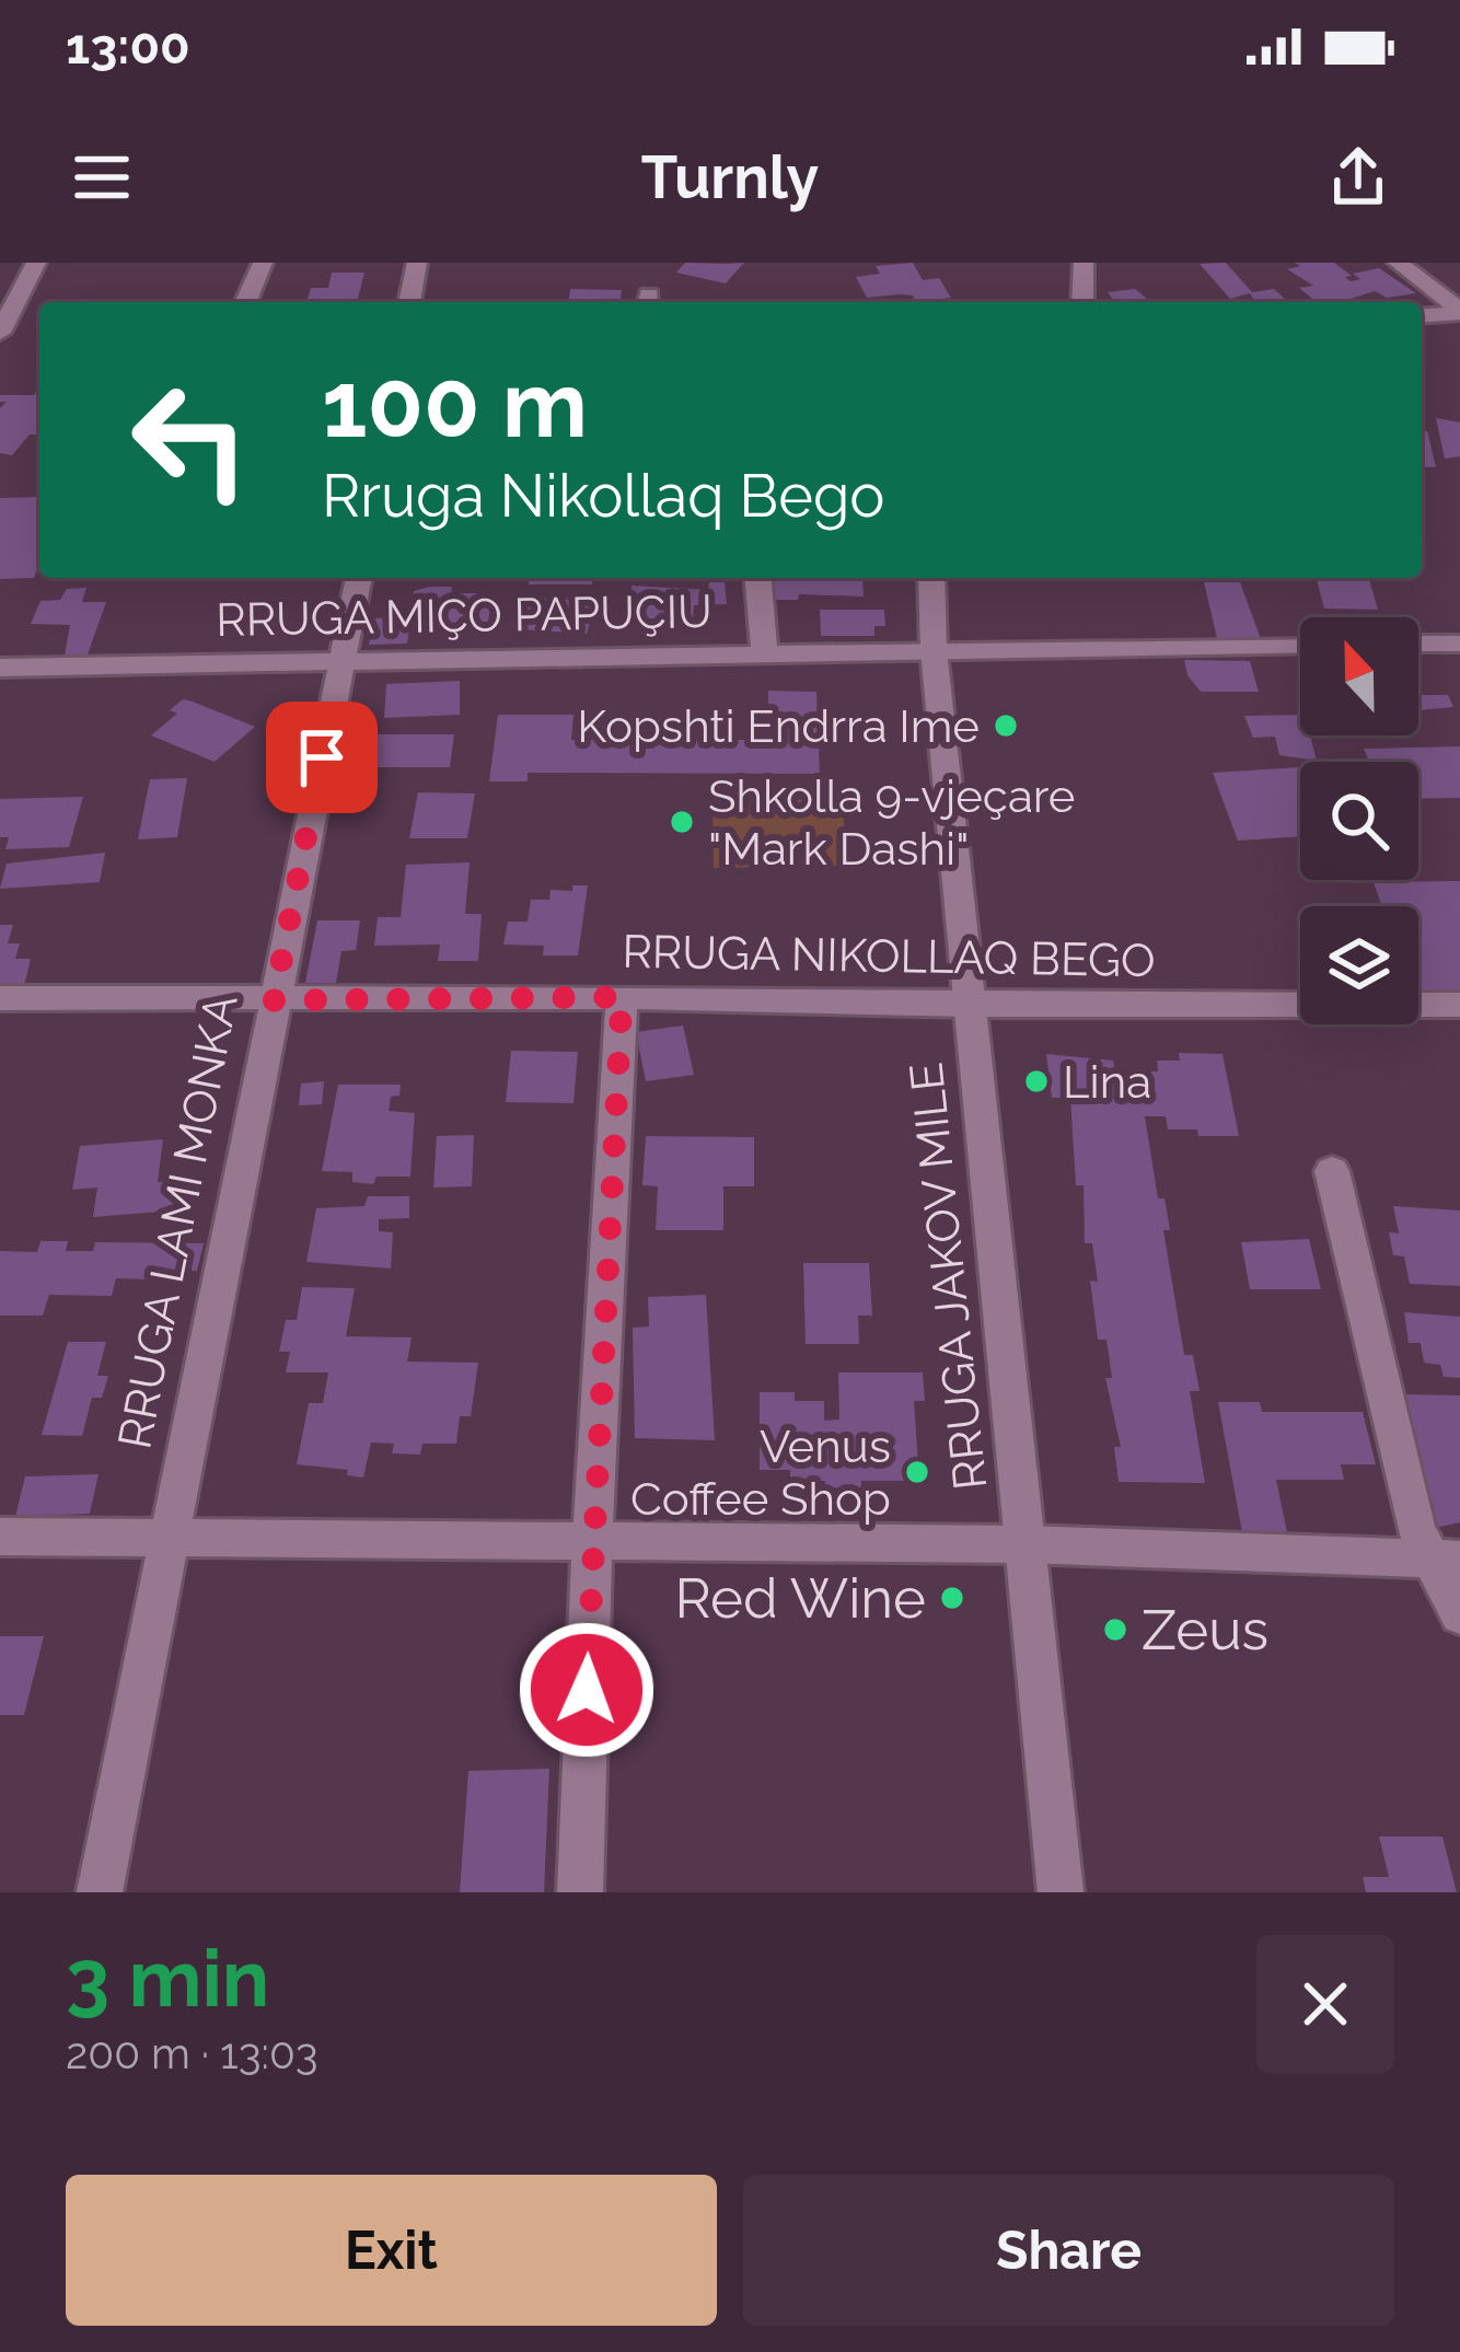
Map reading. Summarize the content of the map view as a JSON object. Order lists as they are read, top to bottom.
{
  "streets": {
    "street": [
      "RRUGA MIÇO PAPUÇIU",
      "RRUGA NIKOLLAQ BEGO",
      "RRUGA LAMI MONKA",
      "RRUGA JAKOV MILE"
    ]
  },
  "crossings": [
    ["RRUGA MIÇO PAPUÇIU", "RRUGA LAMI MONKA"],
    ["RRUGA MIÇO PAPUÇIU", "RRUGA JAKOV MILE"],
    ["RRUGA NIKOLLAQ BEGO", "RRUGA LAMI MONKA"],
    ["RRUGA NIKOLLAQ BEGO", "RRUGA JAKOV MILE"]
  ],
  "places": [
    "Kopshti Endrra Ime",
    "Shkolla 9-vjeçare \"Mark Dashi\"",
    "Lina",
    "Venus Coffee Shop",
    "Red Wine",
    "Zeus"
  ],
  "north": "top",
  "page": {
    "status": "13:00",
    "header": "Turnly",
    "turn": ["100 m", "Rruga Nikollaq Bego"],
    "heading": ["3 min", "200 m · 13:03"],
    "buttons": ["Exit", "Share"]
  }
}
